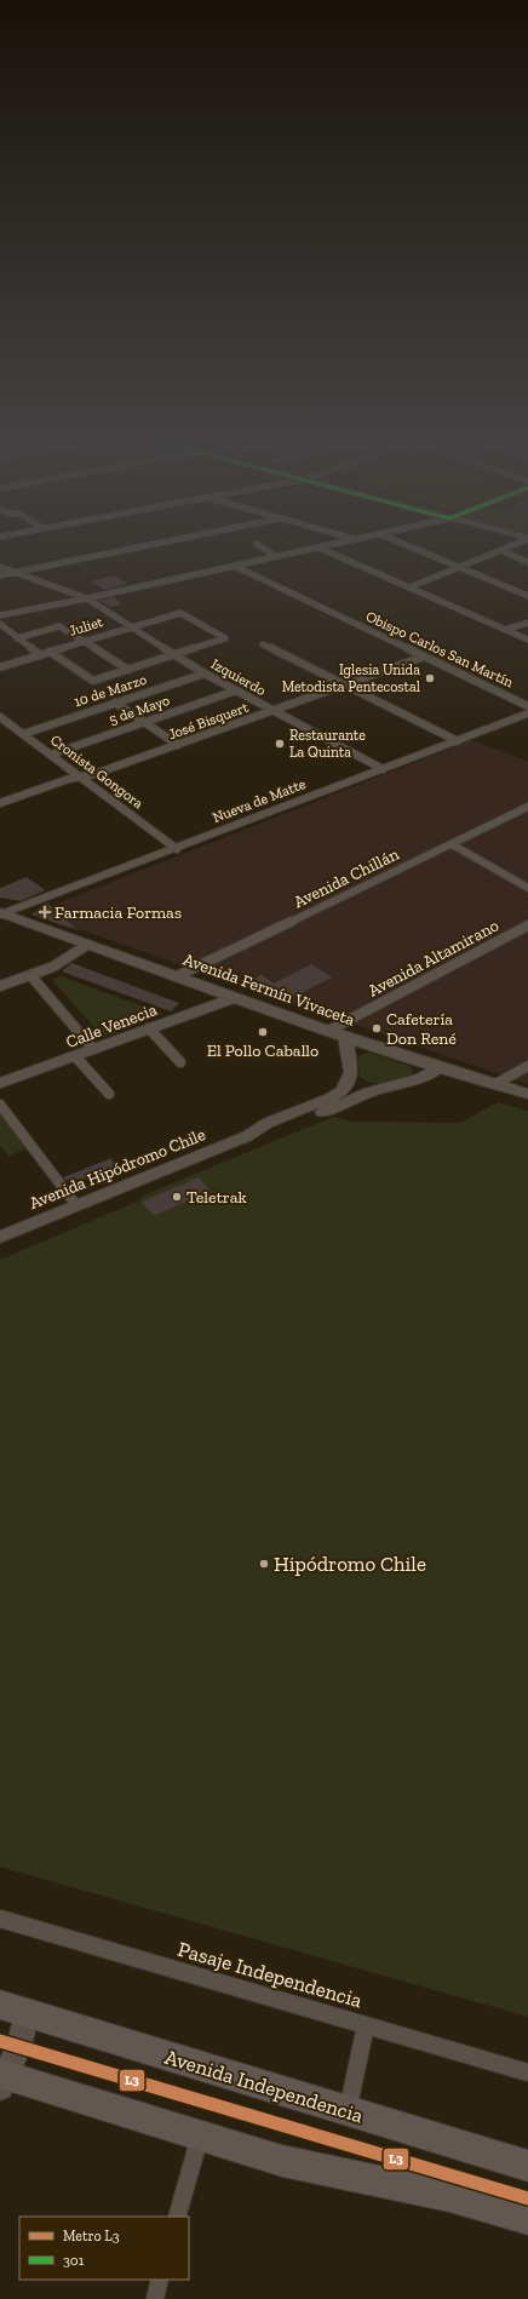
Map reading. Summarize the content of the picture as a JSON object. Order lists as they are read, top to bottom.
{
  "streets": {
    "main road": ["Avenida Fermín Vivaceta", "Avenida Independencia"],
    "street": [
      "Juliet",
      "Obispo Carlos San Martín",
      "Izquierdo",
      "10 de Marzo",
      "5 de Mayo",
      "José Bisquert",
      "Cronista Gongora",
      "Nueva de Matte",
      "Avenida Chillán",
      "Avenida Altamirano",
      "Calle Venecia",
      "Avenida Hipódromo Chile",
      "Pasaje Independencia"
    ]
  },
  "crossings": [
    ["Juliet", "Izquierdo"],
    ["Obispo Carlos San Martín", "José Bisquert"],
    ["Izquierdo", "10 de Marzo"],
    ["Izquierdo", "5 de Mayo"],
    ["Izquierdo", "José Bisquert"],
    ["Izquierdo", "Nueva de Matte"],
    ["10 de Marzo", "Cronista Gongora"],
    ["5 de Mayo", "Cronista Gongora"],
    ["José Bisquert", "Cronista Gongora"],
    ["Cronista Gongora", "Nueva de Matte"],
    ["Nueva de Matte", "Avenida Fermín Vivaceta"],
    ["Avenida Chillán", "Avenida Fermín Vivaceta"],
    ["Avenida Altamirano", "Avenida Fermín Vivaceta"],
    ["Avenida Fermín Vivaceta", "Calle Venecia"],
    ["Avenida Fermín Vivaceta", "Avenida Hipódromo Chile"]
  ],
  "places": {
    "other": [
      "Iglesia Unida Metodista Pentecostal",
      "Restaurante La Quinta",
      "Cafetería Don René",
      "El Pollo Caballo",
      "Teletrak",
      "Hipódromo Chile"
    ],
    "health": ["Farmacia Formas"]
  },
  "lines": ["metro line L3"],
  "legend": ["Metro L3", "301"]
}
